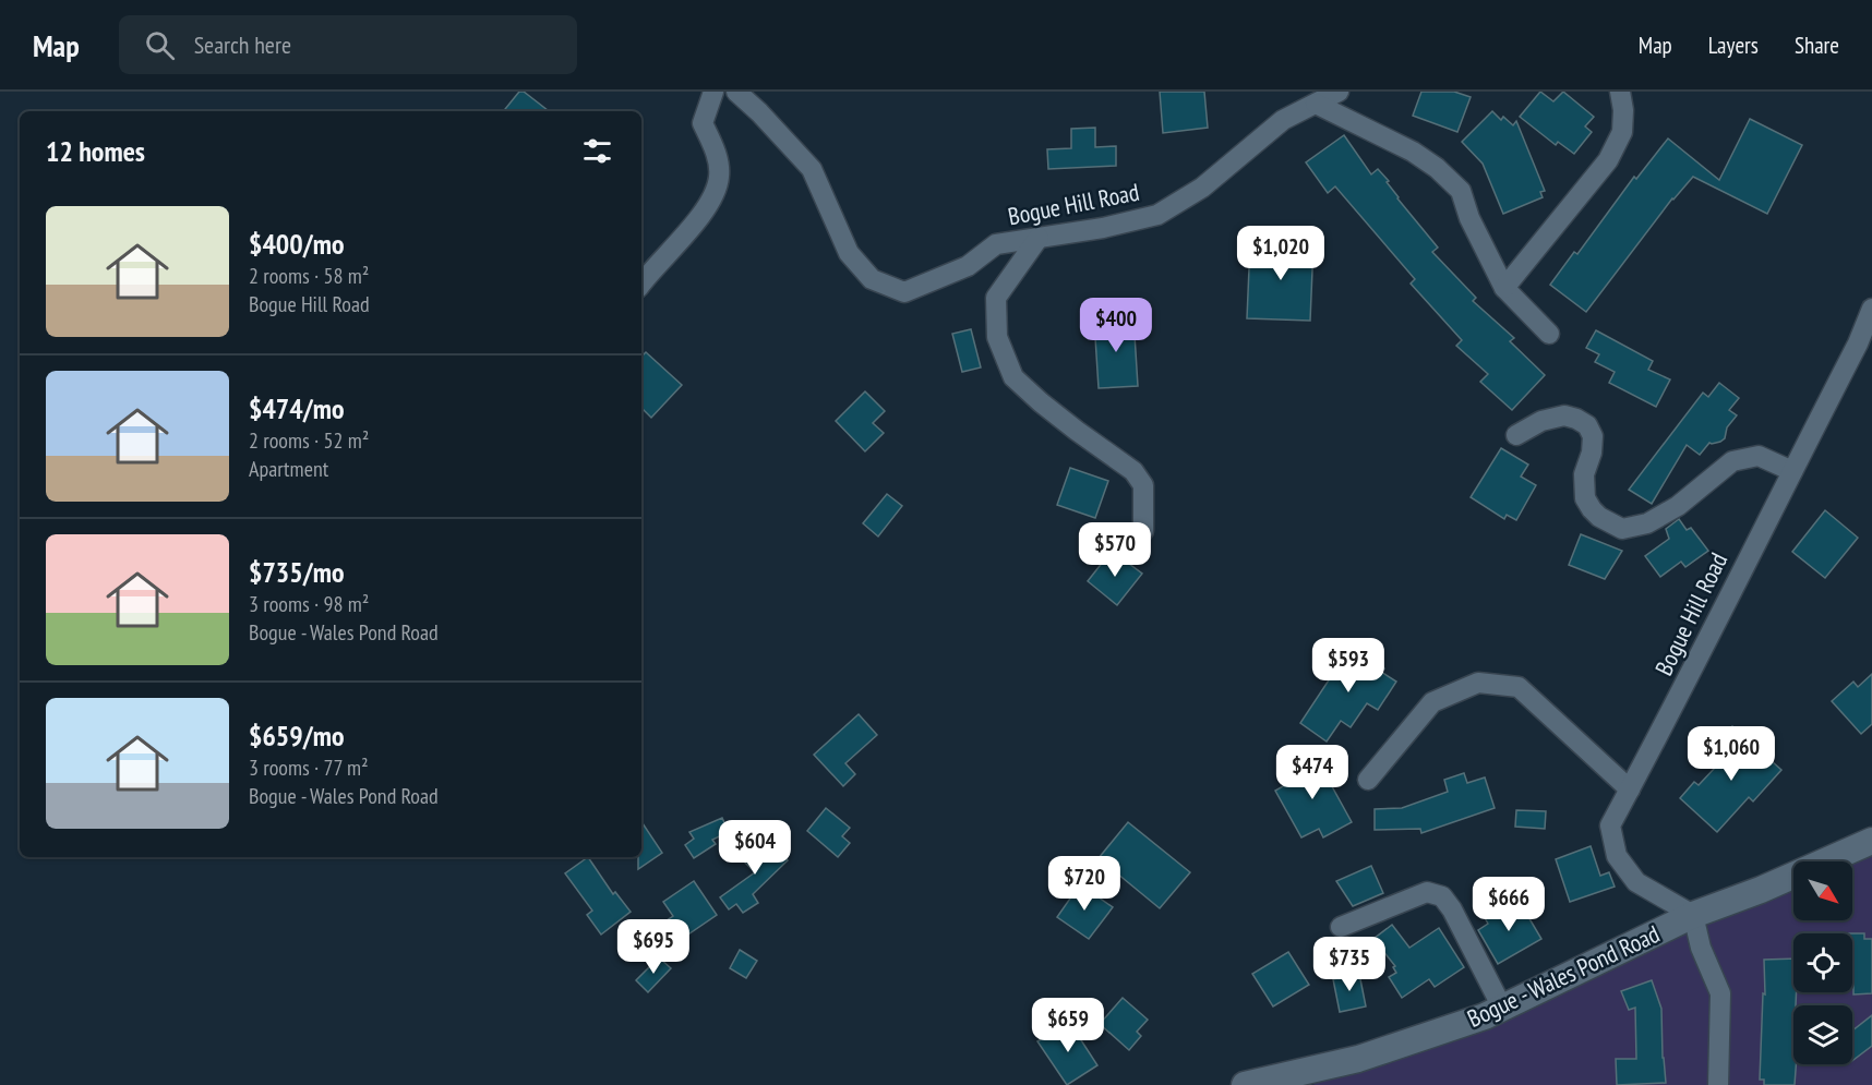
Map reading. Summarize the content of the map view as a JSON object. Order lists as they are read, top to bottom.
{
  "streets": {
    "street": ["Bogue Hill Road", "Bogue - Wales Pond Road"]
  },
  "crossings": [
    ["Bogue Hill Road", "Bogue - Wales Pond Road"]
  ],
  "north": "bottom right",
  "page": {
    "header": "Map",
    "search": "Search here",
    "nav": ["Map", "Layers", "Share"],
    "heading": "12 homes",
    "list": [
      {
        "name": "$400/mo",
        "note": "2 rooms · 58 m² · Bogue Hill Road"
      },
      {
        "name": "$474/mo",
        "note": "2 rooms · 52 m² · Apartment"
      },
      {
        "name": "$735/mo",
        "note": "3 rooms · 98 m² · Bogue - Wales Pond Road"
      },
      {
        "name": "$659/mo",
        "note": "3 rooms · 77 m² · Bogue - Wales Pond Road"
      }
    ],
    "price": [
      "$1,020",
      "$400",
      "$570",
      "$593",
      "$1,060",
      "$474",
      "$604",
      "$720",
      "$666",
      "$695",
      "$735",
      "$659"
    ]
  }
}
